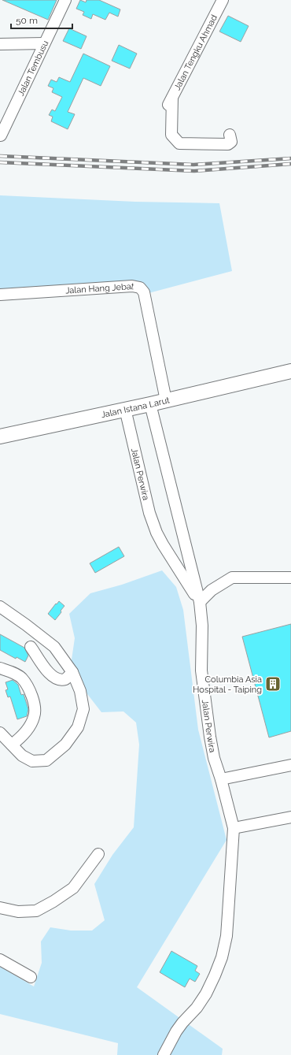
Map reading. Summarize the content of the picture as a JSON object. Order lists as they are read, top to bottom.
{
  "streets": {
    "main road": ["Jalan Istana Larut"],
    "street": [
      "Jalan Tengku Ahmad",
      "Jalan Tembusu",
      "Jalan Hang Jebat",
      "Jalan Perwira"
    ]
  },
  "crossings": [
    ["Jalan Hang Jebat", "Jalan Istana Larut"],
    ["Jalan Istana Larut", "Jalan Perwira"]
  ],
  "places": {
    "building": ["Columbia Asia Hospital - Taiping"]
  },
  "scale_bar": "50 m"
}
